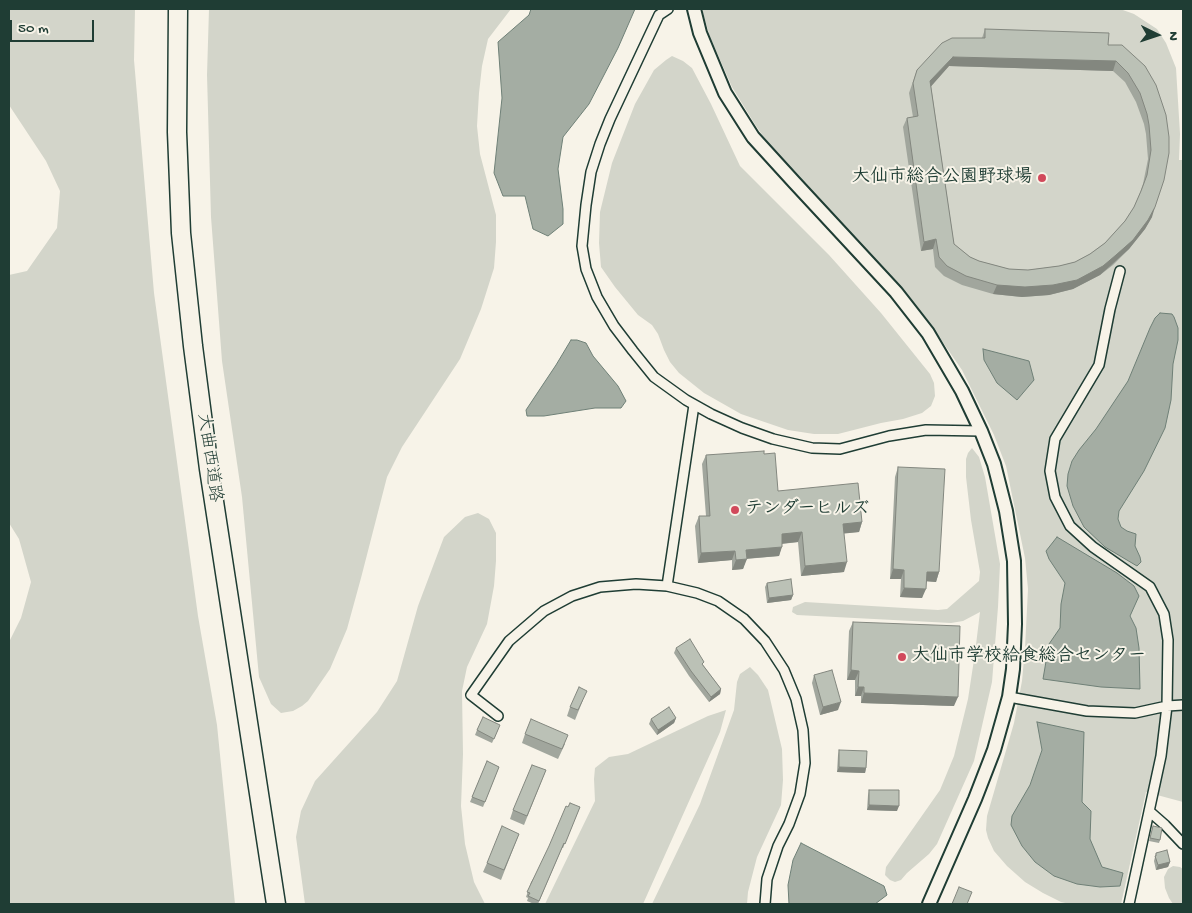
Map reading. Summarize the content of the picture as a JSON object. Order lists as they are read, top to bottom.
{
  "streets": {
    "highway": ["大曲西道路"]
  },
  "places": ["大仙市総合公園野球場", "テンダーヒルズ", "大仙市学校給食総合センター"],
  "scale_bar": "50 m",
  "north": "right"
}
